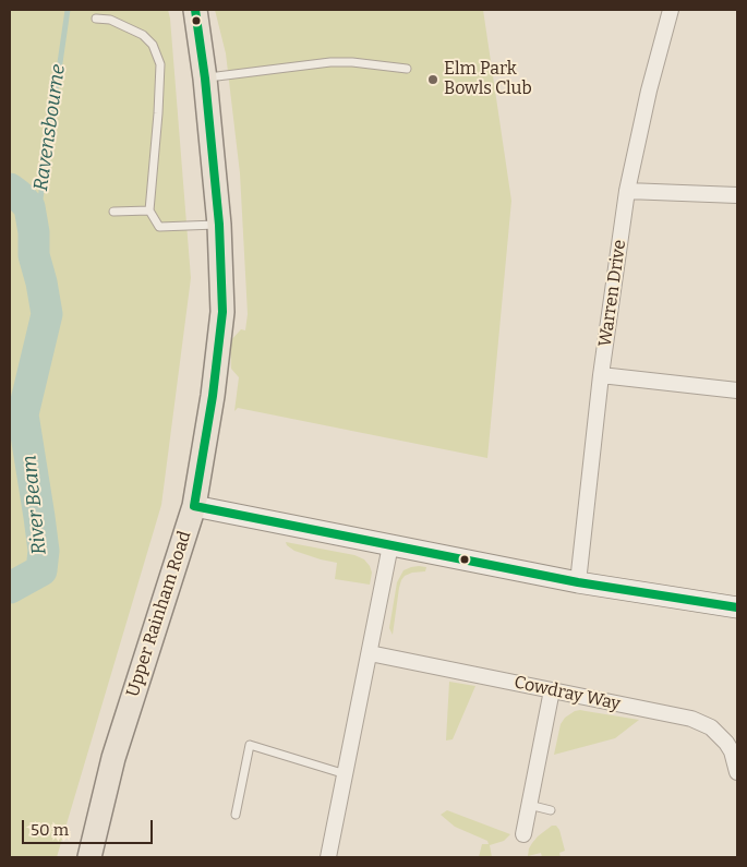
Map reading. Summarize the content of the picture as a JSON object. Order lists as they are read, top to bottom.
{
  "streets": {
    "main road": ["Upper Rainham Road"],
    "street": ["Warren Drive", "Cowdray Way"]
  },
  "water": ["Ravensbourne", "River Beam"],
  "places": ["Elm Park Bowls Club"],
  "scale_bar": "50 m"
}
